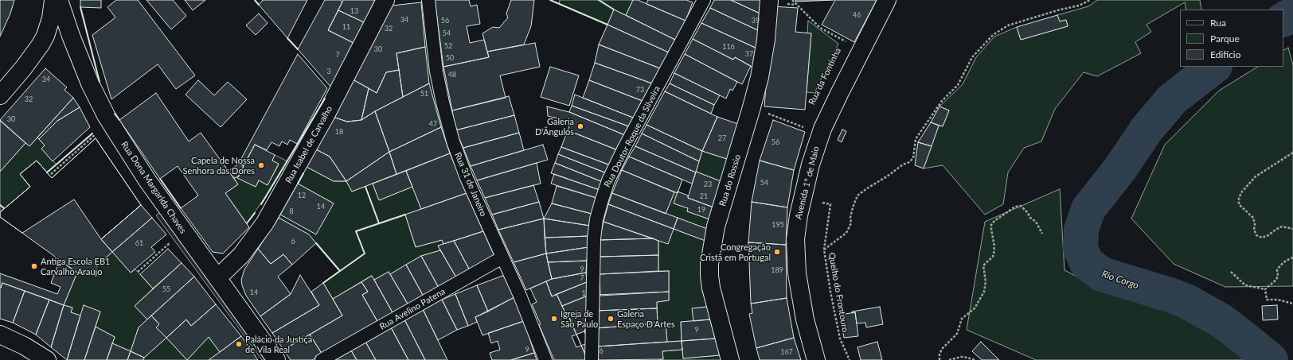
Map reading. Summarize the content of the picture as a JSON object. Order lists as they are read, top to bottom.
{
  "streets": {
    "street": [
      "Rua Doutor Roque da Silveira",
      "Rua Isabel de Carvalho",
      "Rua do Rossio",
      "Avenida 1º de Maio",
      "Rua 31 de Janeiro",
      "Rua Dona Margarida Chaves",
      "Rua Avelino Patena"
    ],
    "path": ["Rua da Fontinha", "Quelho do Frontouro"]
  },
  "crossings": [
    ["Rua Isabel de Carvalho", "Rua Dona Margarida Chaves"],
    ["Rua 31 de Janeiro", "Rua Avelino Patena"]
  ],
  "water": ["Rio Corgo"],
  "places": [
    "Galeria D'Ângulos",
    "Capela de Nossa Senhora das Dores",
    "Congregação Cristã em Portugal",
    "Antiga Escola EB1 Carvalho Araújo",
    "Igreja de São Paulo",
    "Galeria Espaço D'Artes",
    "Palácio da Justiça de Vila Real"
  ],
  "house_numbers": [
    "13",
    "46",
    "34",
    "56",
    "39",
    "11",
    "32",
    "54",
    "52",
    "116",
    "30",
    "37",
    "7",
    "50",
    "3",
    "48",
    "34",
    "73",
    "51",
    "32",
    "30",
    "47",
    "18",
    "27",
    "56",
    "54",
    "23",
    "12",
    "21",
    "14",
    "19",
    "8",
    "195",
    "6",
    "61",
    "9",
    "189",
    "7",
    "55",
    "14",
    "1",
    "9",
    "9",
    "6",
    "167"
  ],
  "legend": ["Rua", "Parque", "Edifício"]
}
